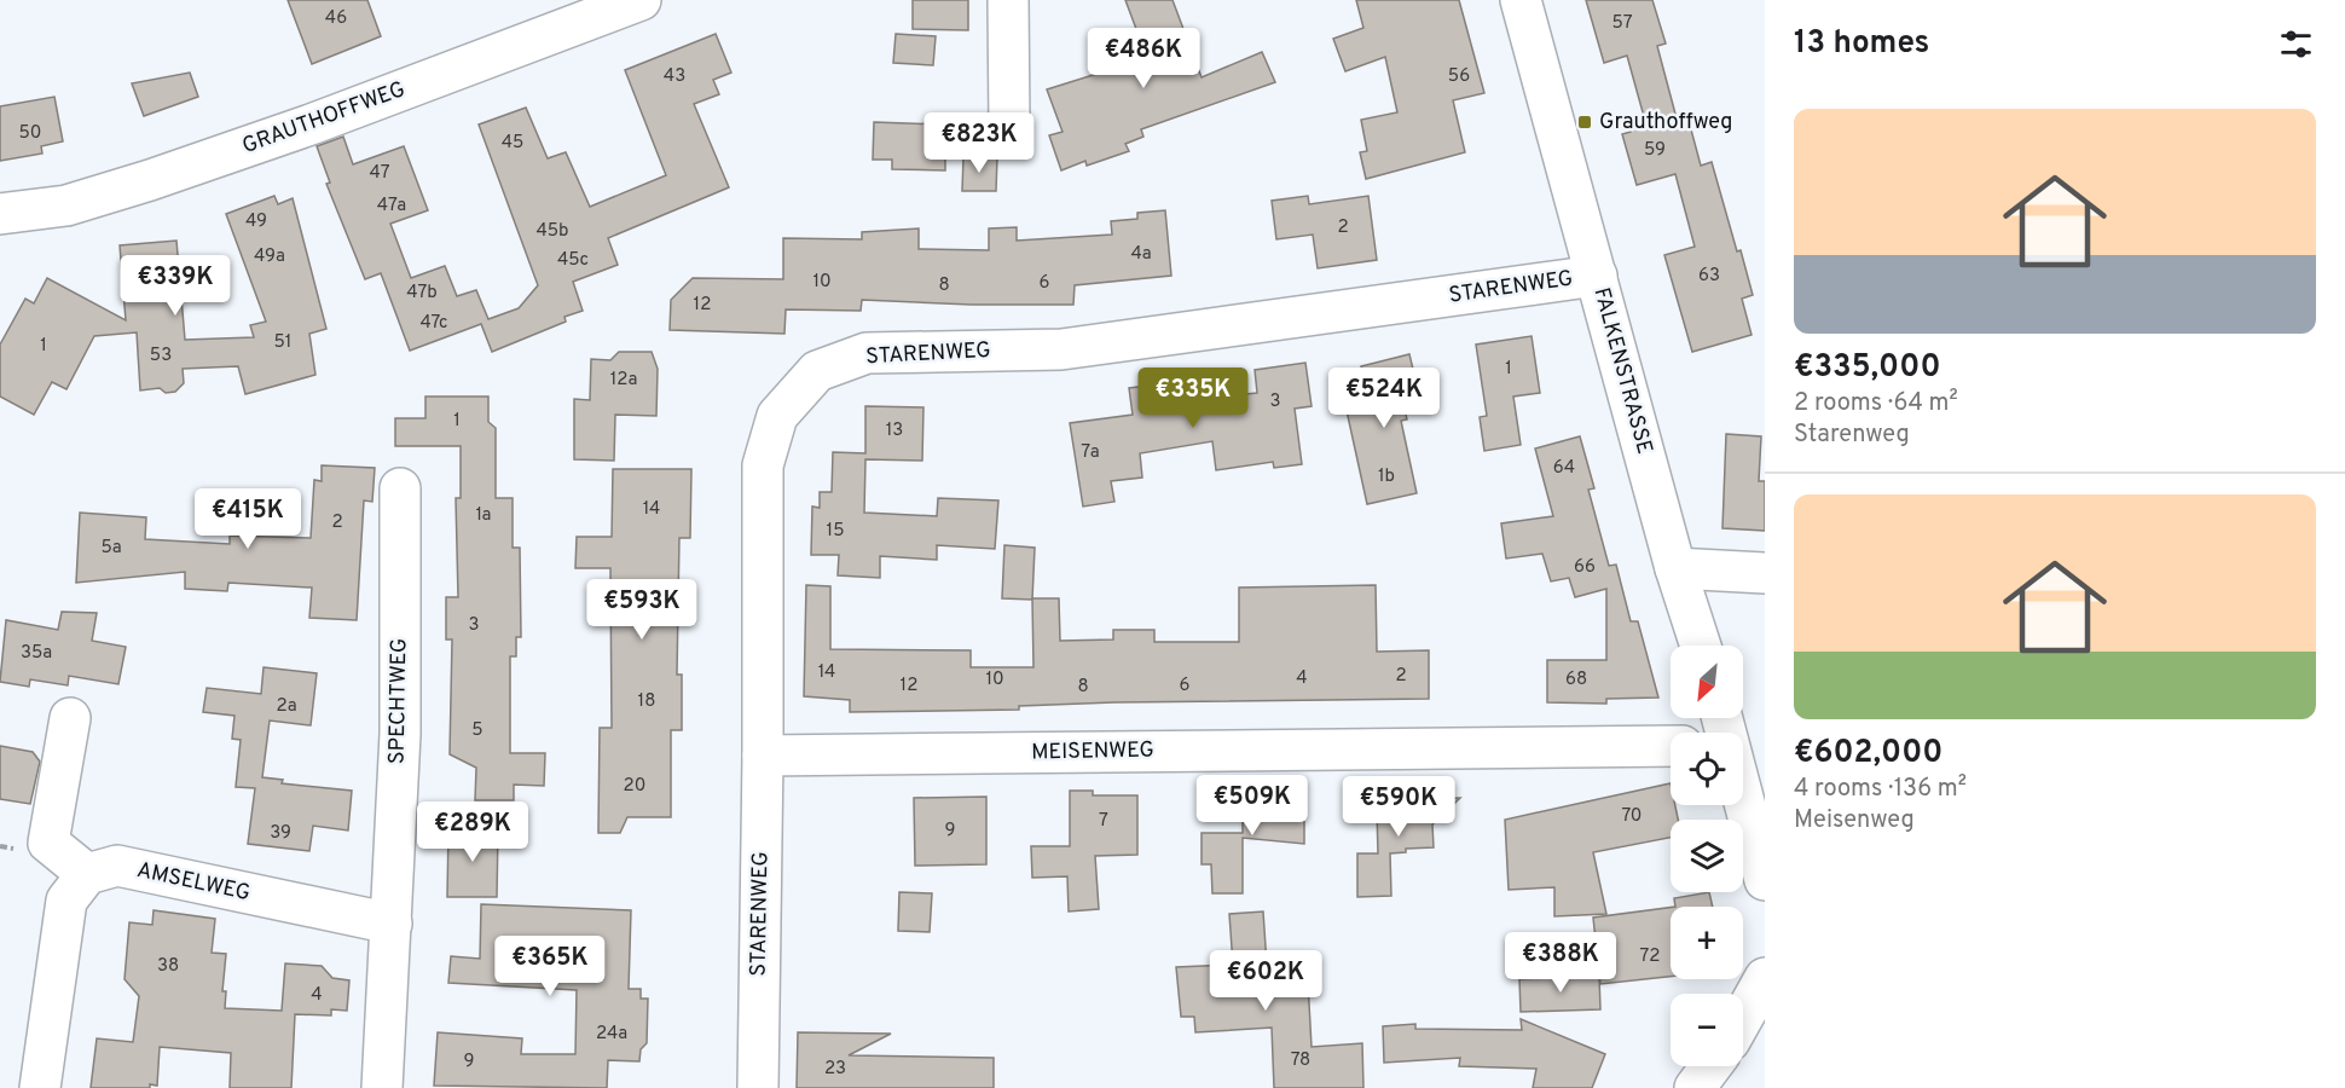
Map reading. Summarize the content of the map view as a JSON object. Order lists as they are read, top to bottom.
{
  "streets": {
    "street": [
      "GRAUTHOFFWEG",
      "STARENWEG",
      "FALKENSTRASSE",
      "SPECHTWEG",
      "MEISENWEG",
      "AMSELWEG"
    ]
  },
  "crossings": [
    ["STARENWEG", "FALKENSTRASSE"],
    ["STARENWEG", "MEISENWEG"],
    ["SPECHTWEG", "AMSELWEG"]
  ],
  "places": {
    "transit": ["Grauthoffweg"]
  },
  "house_numbers": [
    "46",
    "57",
    "43",
    "56",
    "50",
    "45",
    "59",
    "47",
    "47a",
    "49",
    "2",
    "45b",
    "4a",
    "49a",
    "45c",
    "63",
    "10",
    "6",
    "8",
    "47b",
    "12",
    "47c",
    "51",
    "1",
    "53",
    "1",
    "12a",
    "3",
    "1",
    "13",
    "7a",
    "64",
    "1b",
    "14",
    "1a",
    "2",
    "15",
    "5a",
    "66",
    "3",
    "35a",
    "14",
    "2",
    "4",
    "10",
    "68",
    "12",
    "6",
    "8",
    "18",
    "2a",
    "5",
    "20",
    "70",
    "7",
    "9",
    "39",
    "72",
    "38",
    "4",
    "24a",
    "78",
    "9",
    "23"
  ],
  "north": "bottom left",
  "page": {
    "heading": "13 homes",
    "price": [
      "€486K",
      "€823K",
      "€339K",
      "€335K",
      "€524K",
      "€415K",
      "€593K",
      "€509K",
      "€590K",
      "€289K",
      "€388K",
      "€365K",
      "€602K"
    ],
    "list": [
      {
        "name": "€335,000",
        "note": "2 rooms · 64 m² · Starenweg"
      },
      {
        "name": "€602,000",
        "note": "4 rooms · 136 m² · Meisenweg"
      }
    ],
    "map_buttons": ["+", "−"]
  }
}
